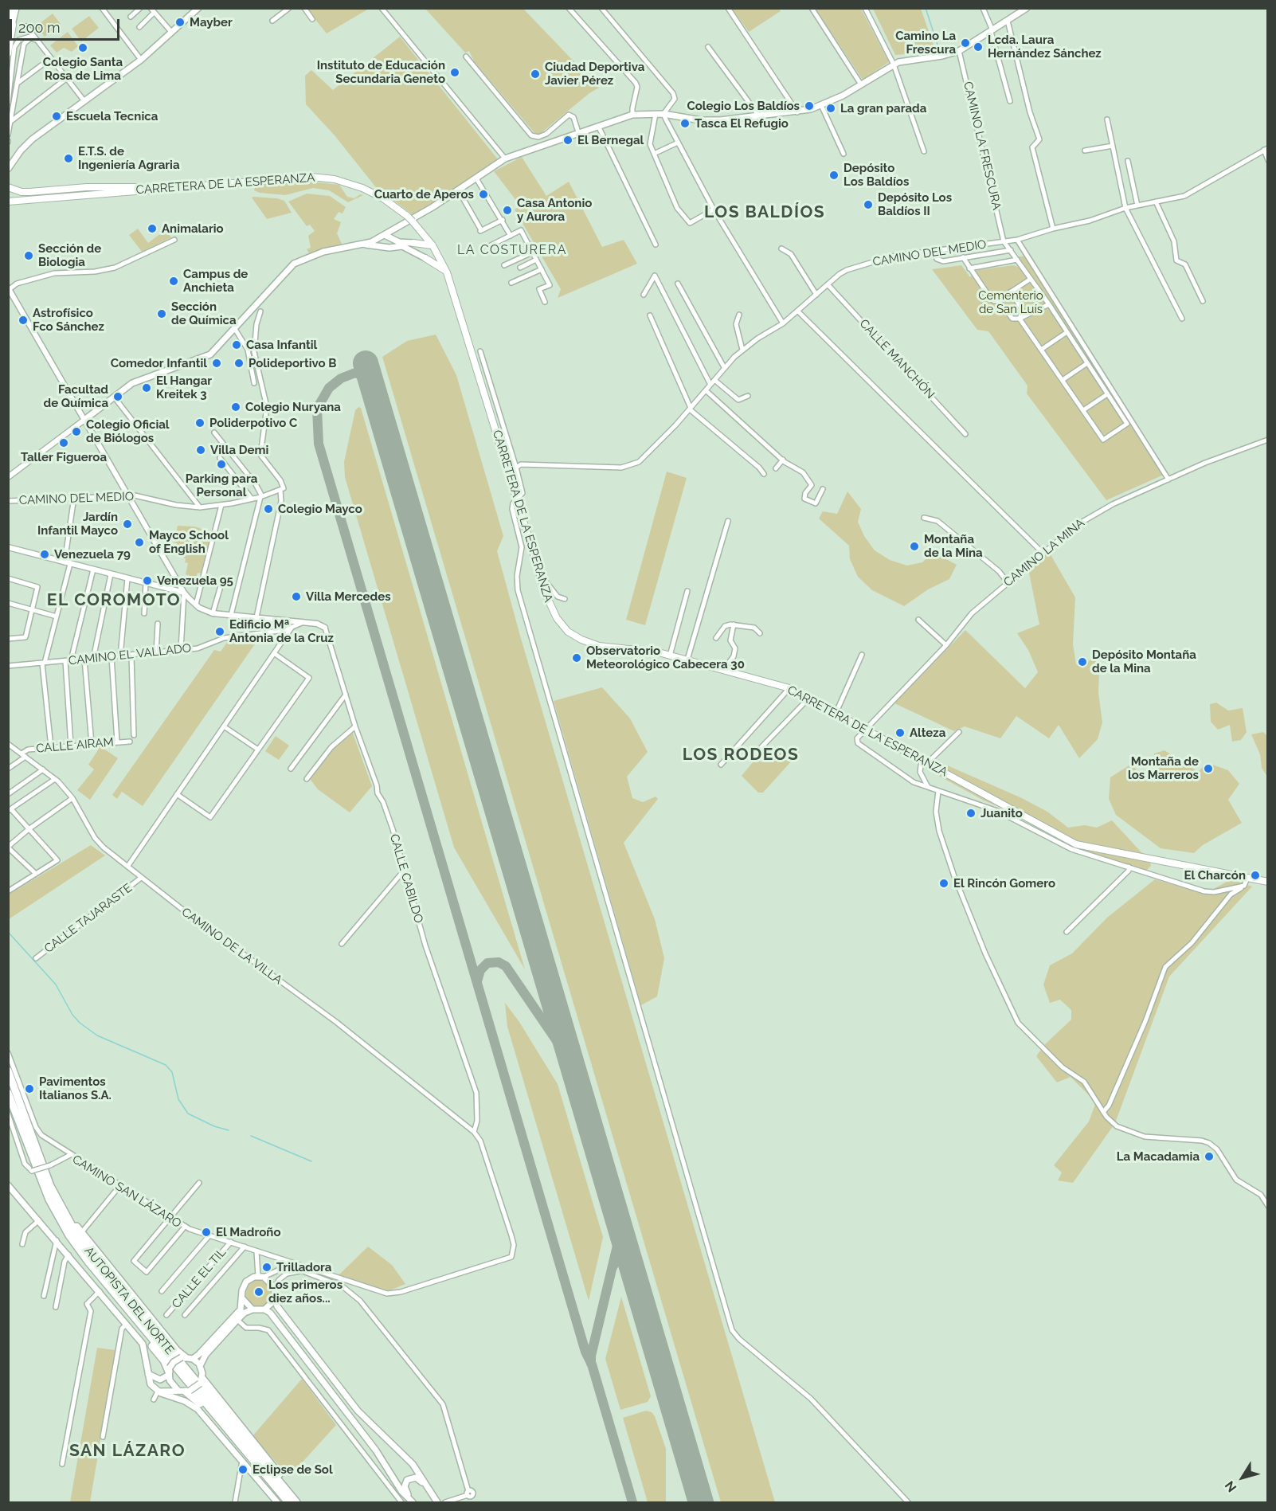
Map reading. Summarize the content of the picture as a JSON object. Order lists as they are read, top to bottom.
{
  "streets": {
    "highway": ["AUTOPISTA DEL NORTE"],
    "main road": ["CARRETERA DE LA ESPERANZA"],
    "street": [
      "CAMINO LA FRESCURA",
      "CAMINO DEL MEDIO",
      "CALLE MANCHÓN",
      "CAMINO LA MINA",
      "CAMINO EL VALLADO",
      "CALLE AIRAM",
      "CALLE CABILDO",
      "CALLE TAJARASTE",
      "CAMINO DE LA VILLA",
      "CAMINO SAN LÁZARO",
      "CALLE EL TIL"
    ]
  },
  "crossings": [
    ["CAMINO LA FRESCURA", "CAMINO DEL MEDIO"],
    ["CARRETERA DE LA ESPERANZA", "CAMINO LA MINA"],
    ["CAMINO DEL MEDIO", "CALLE MANCHÓN"],
    ["CALLE AIRAM", "CAMINO DE LA VILLA"],
    ["CALLE CABILDO", "CAMINO DE LA VILLA"],
    ["CALLE CABILDO", "CAMINO SAN LÁZARO"],
    ["CALLE TAJARASTE", "CAMINO DE LA VILLA"],
    ["CAMINO DE LA VILLA", "CAMINO SAN LÁZARO"],
    ["CAMINO SAN LÁZARO", "CALLE EL TIL"]
  ],
  "districts": [
    "LOS BALDÍOS",
    "LA COSTURERA",
    "EL COROMOTO",
    "LOS RODEOS",
    "SAN LÁZARO"
  ],
  "parks": ["Cementerio de San Luís"],
  "places": [
    "Mayber",
    "Camino La Frescura",
    "Lcda. Laura Hernández Sánchez",
    "Colegio Santa Rosa de Lima",
    "Instituto de Educación Secundaria Geneto",
    "Ciudad Deportiva Javier Pérez",
    "Colegio Los Baldíos",
    "La gran parada",
    "Escuela Tecnica",
    "Tasca El Refugio",
    "El Bernegal",
    "E.T.S. de Ingeniería Agraria",
    "Depósito Los Baldíos",
    "Cuarto de Aperos",
    "Depósito Los Baldíos II",
    "Casa Antonio y Aurora",
    "Animalario",
    "Sección de Biologia",
    "Campus de Anchieta",
    "Sección de Química",
    "Astrofísico Fco Sánchez",
    "Casa Infantil",
    "Comedor Infantil",
    "Polideportivo B",
    "El Hangar Kreitek 3",
    "Facultad de Química",
    "Colegio Nuryana",
    "Poliderpotivo C",
    "Colegio Oficial de Biólogos",
    "Taller Figueroa",
    "Villa Demi",
    "Parking para Personal",
    "Colegio Mayco",
    "Jardín Infantil Mayco",
    "Mayco School of English",
    "Montaña de la Mina",
    "Venezuela 79",
    "Venezuela 95",
    "Villa Mercedes",
    "Edificio Mª Antonia de la Cruz",
    "Observatorio Meteorológico Cabecera 30",
    "Depósito Montaña de la Mina",
    "Alteza",
    "Montaña de los Marreros",
    "Juanito",
    "El Charcón",
    "El Rincón Gomero",
    "Pavimentos Italianos S.A.",
    "La Macadamia",
    "El Madroño",
    "Trilladora",
    "Los primeros diez años...",
    "Eclipse de Sol"
  ],
  "scale_bar": "200 m",
  "north": "bottom left"
}
